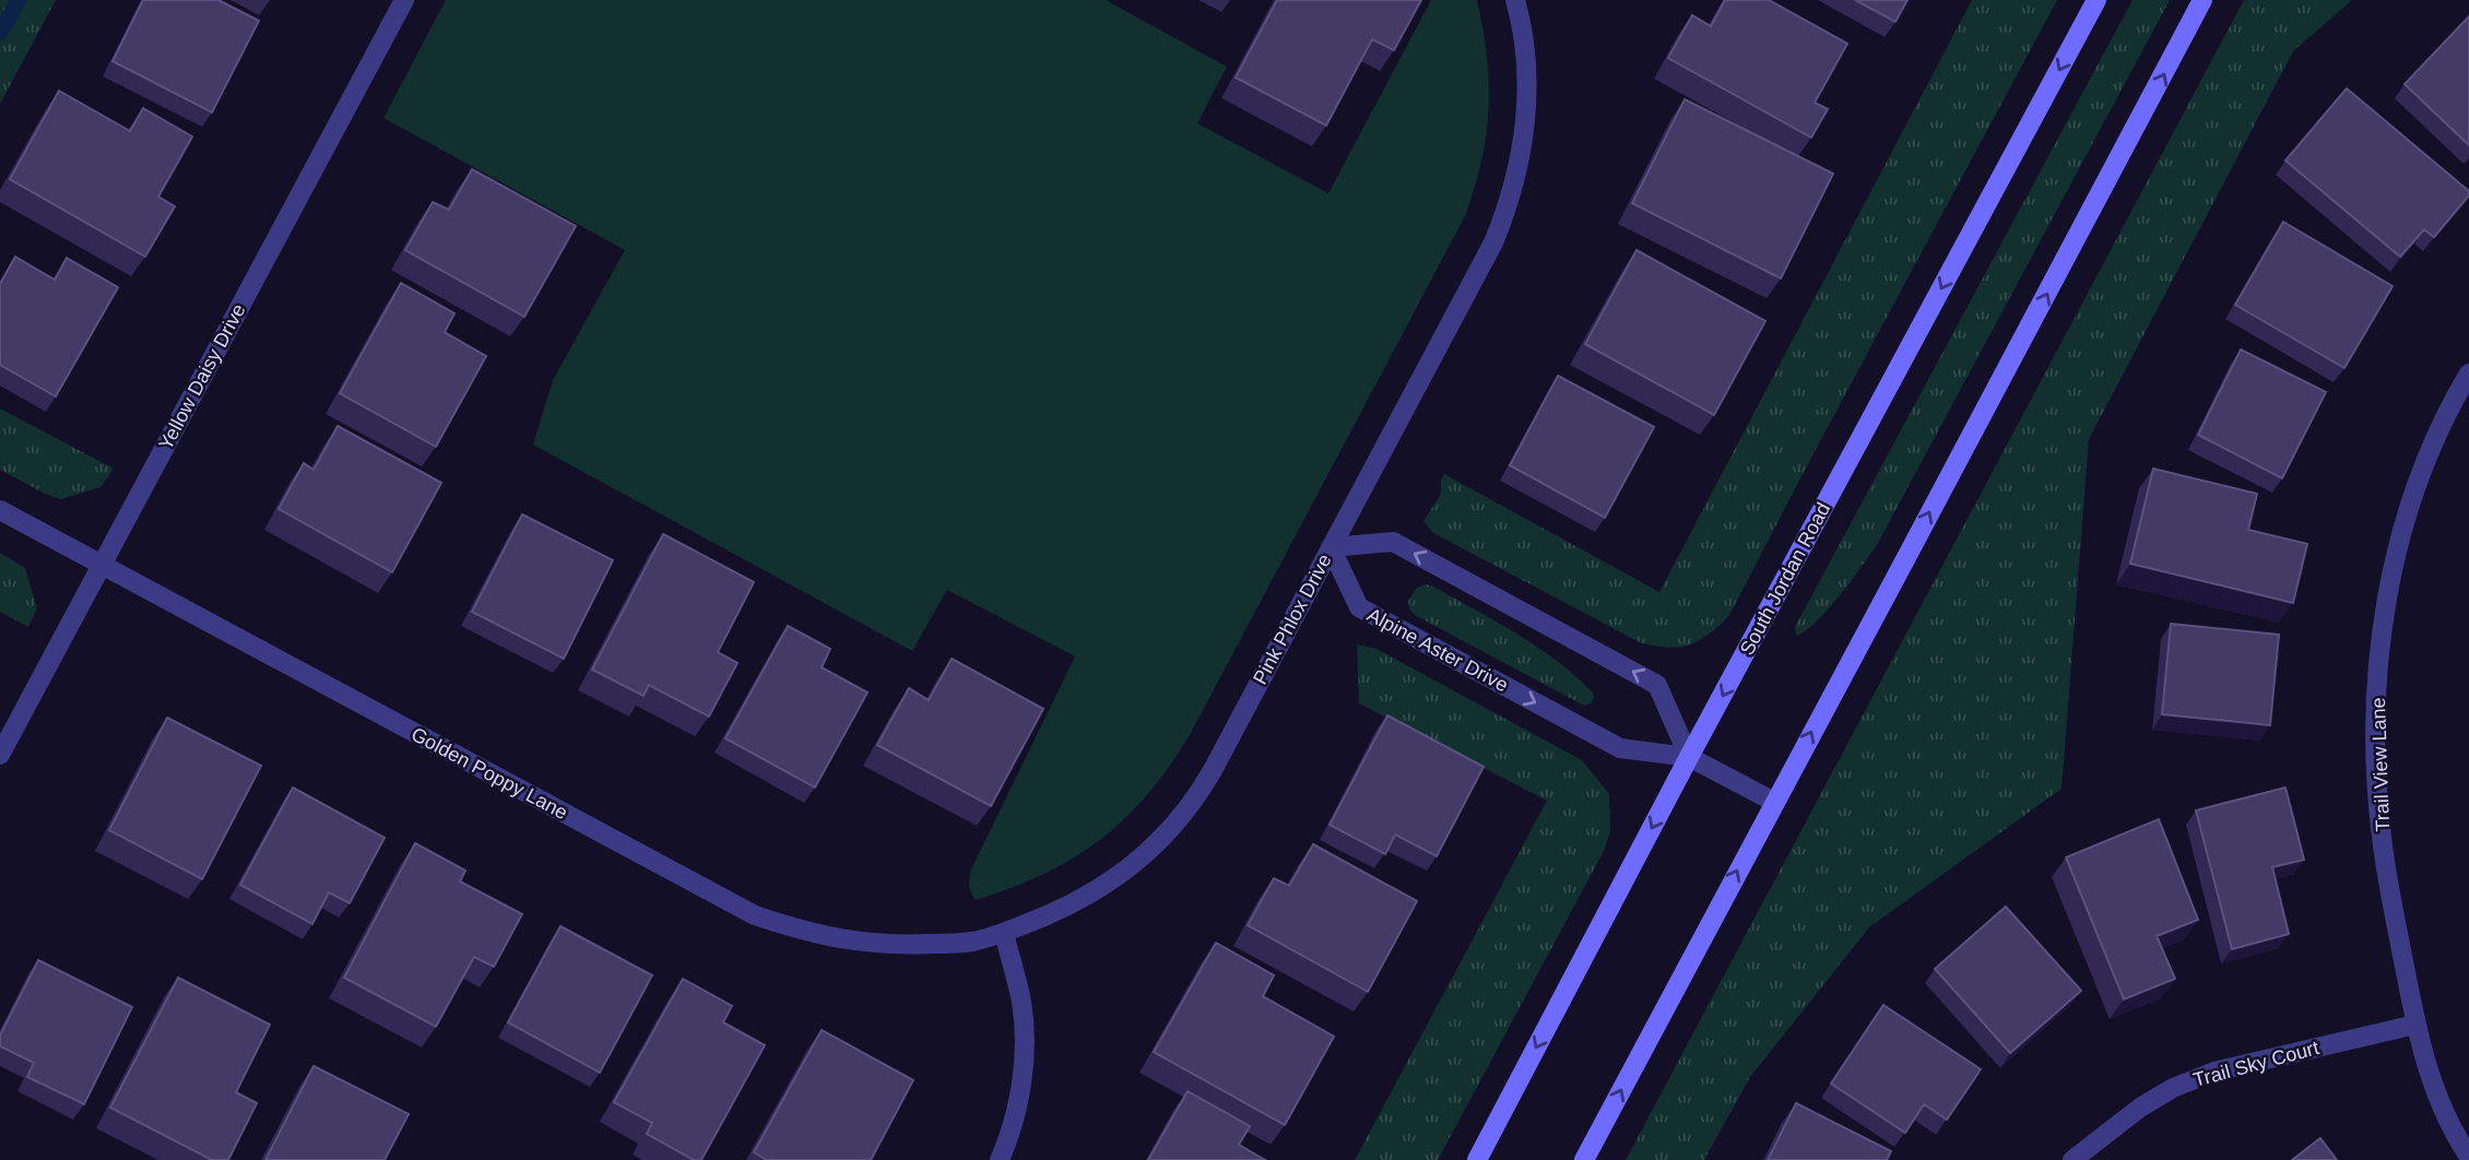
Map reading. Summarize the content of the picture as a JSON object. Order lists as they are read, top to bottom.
{
  "streets": {
    "main road": ["South Jordan Road"],
    "street": [
      "Yellow Daisy Drive",
      "Pink Phlox Drive",
      "Alpine Aster Drive",
      "Trail View Lane",
      "Golden Poppy Lane",
      "Trail Sky Court"
    ]
  },
  "crossings": [
    ["Yellow Daisy Drive", "Golden Poppy Lane"],
    ["South Jordan Road", "Alpine Aster Drive"],
    ["Pink Phlox Drive", "Alpine Aster Drive"],
    ["Pink Phlox Drive", "Golden Poppy Lane"],
    ["Trail View Lane", "Trail Sky Court"]
  ]
}
